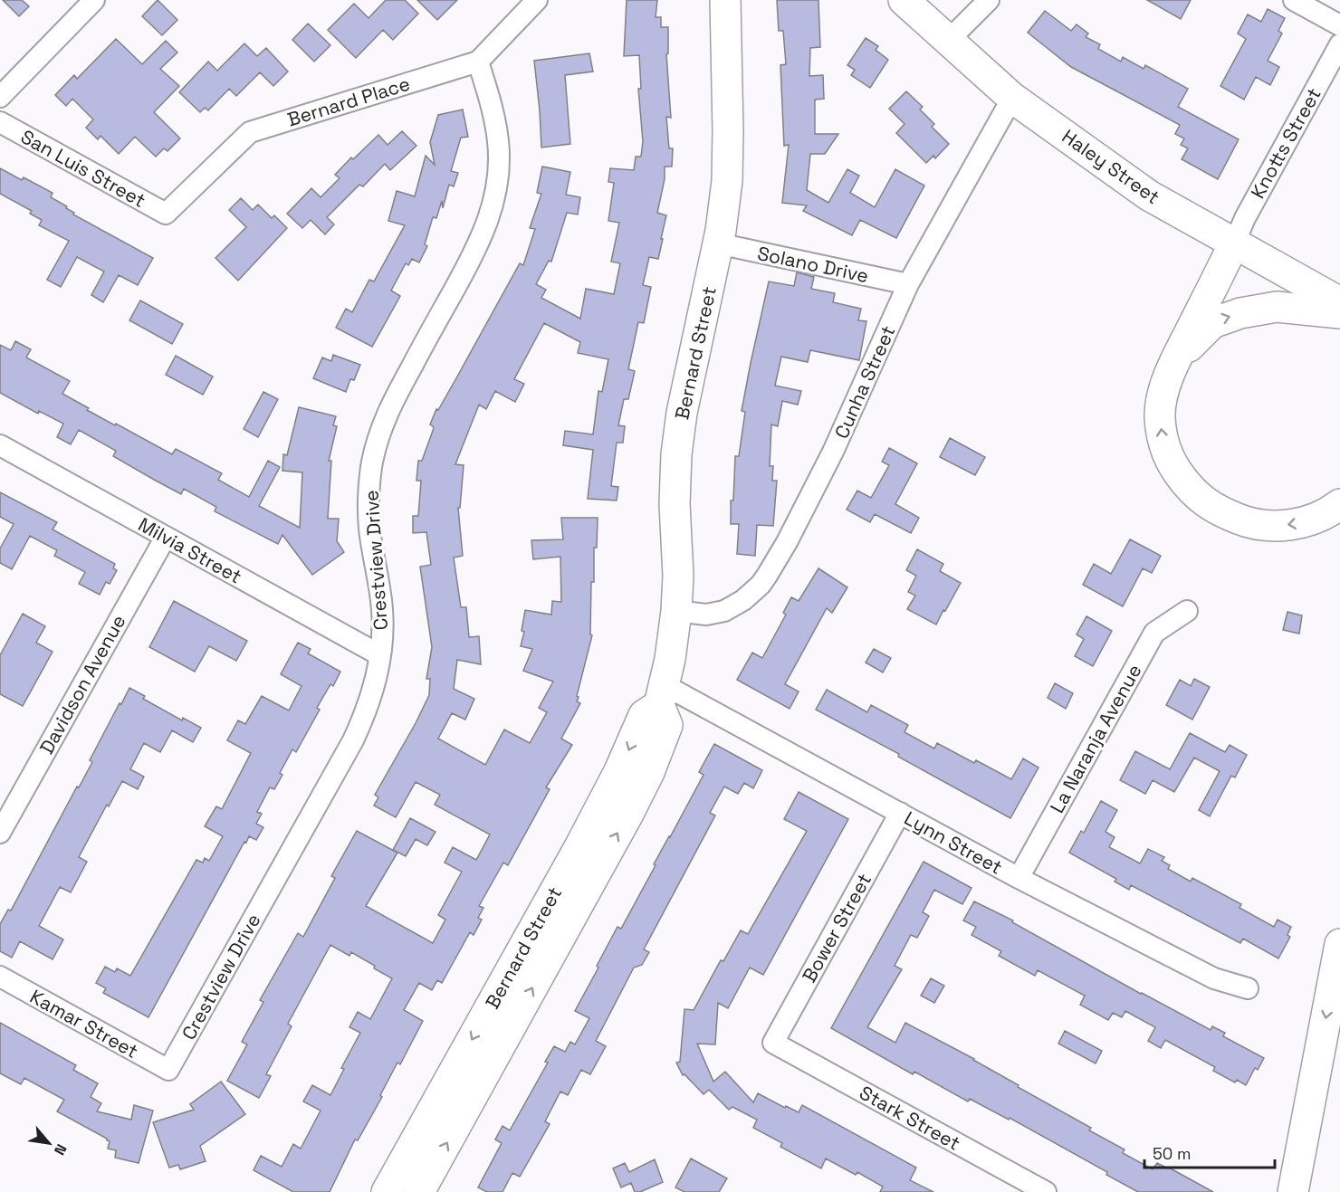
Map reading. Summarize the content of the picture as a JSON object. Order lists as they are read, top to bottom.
{
  "streets": {
    "main road": ["Haley Street", "Bernard Street"],
    "street": [
      "Bernard Place",
      "Knotts Street",
      "San Luis Street",
      "Solano Drive",
      "Cunha Street",
      "Milvia Street",
      "Crestview Drive",
      "Davidson Avenue",
      "La Naranja Avenue",
      "Lynn Street",
      "Bower Street",
      "Kamar Street",
      "Stark Street"
    ]
  },
  "crossings": [
    ["Bernard Place", "San Luis Street"],
    ["Bernard Place", "Crestview Drive"],
    ["Knotts Street", "Haley Street"],
    ["Haley Street", "Cunha Street"],
    ["Solano Drive", "Bernard Street"],
    ["Solano Drive", "Cunha Street"],
    ["Bernard Street", "Cunha Street"],
    ["Bernard Street", "Lynn Street"],
    ["Milvia Street", "Crestview Drive"],
    ["Milvia Street", "Davidson Avenue"],
    ["Crestview Drive", "Kamar Street"],
    ["La Naranja Avenue", "Lynn Street"],
    ["Lynn Street", "Bower Street"],
    ["Bower Street", "Stark Street"]
  ],
  "scale_bar": "50 m",
  "north": "bottom right"
}
